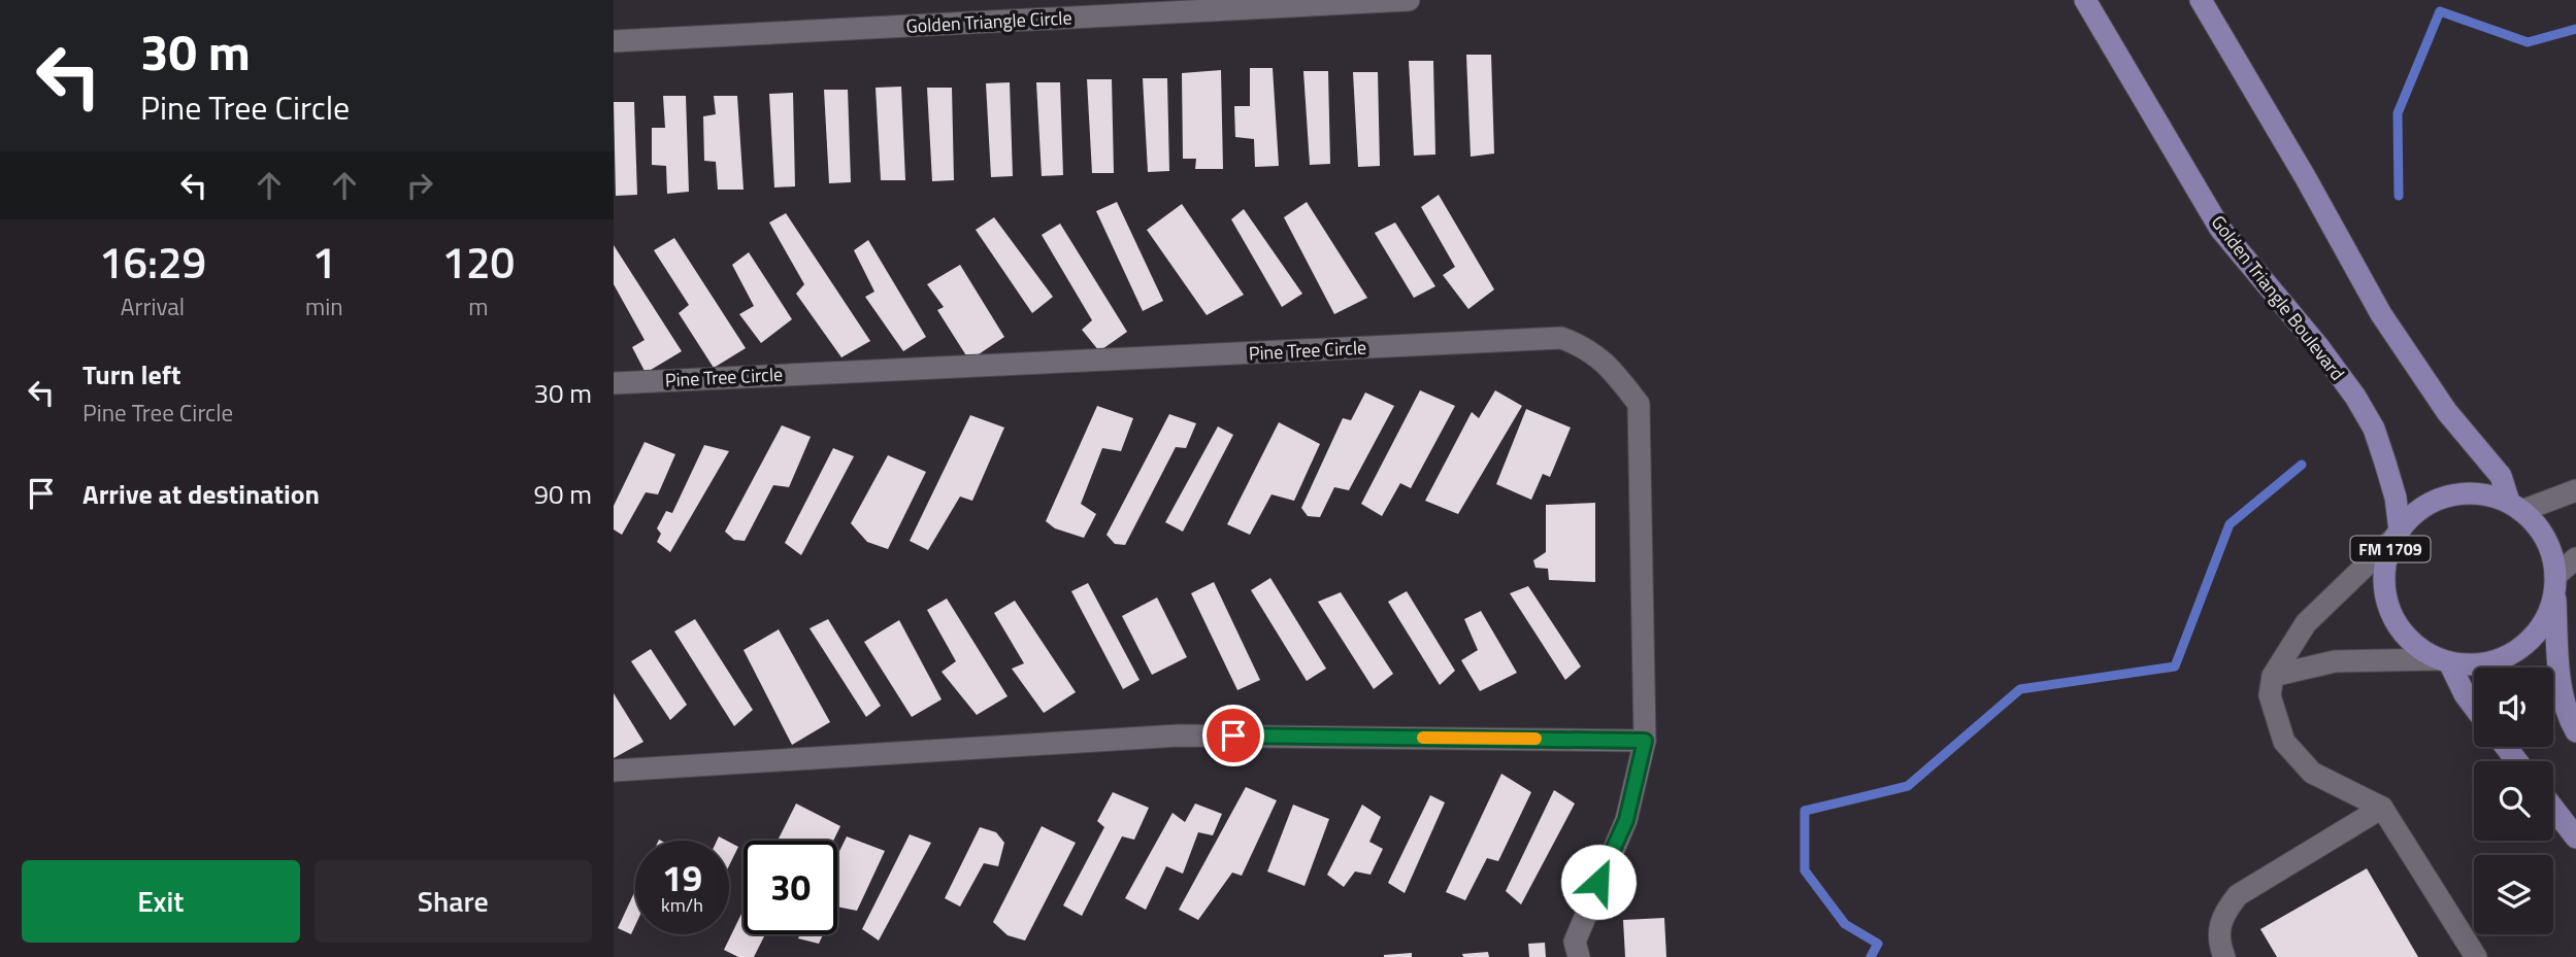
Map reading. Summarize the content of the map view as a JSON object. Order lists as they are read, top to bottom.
{
  "streets": {
    "main road": ["Golden Triangle Boulevard", "FM 1709"],
    "street": ["Golden Triangle Circle", "Pine Tree Circle"]
  },
  "crossings": [
    ["Golden Triangle Boulevard", "FM 1709"]
  ],
  "page": {
    "turn": ["30 m", "Pine Tree Circle"],
    "eta": [
      "16:29",
      "Arrival",
      "1",
      "min",
      "120",
      "m"
    ],
    "list": [
      {
        "name": "Turn left",
        "note": "Pine Tree Circle",
        "value": "30 m"
      },
      {
        "name": "Arrive at destination",
        "value": "90 m"
      }
    ],
    "speed": "19 km/h",
    "limit": "30",
    "buttons": ["Exit", "Share"]
  }
}
